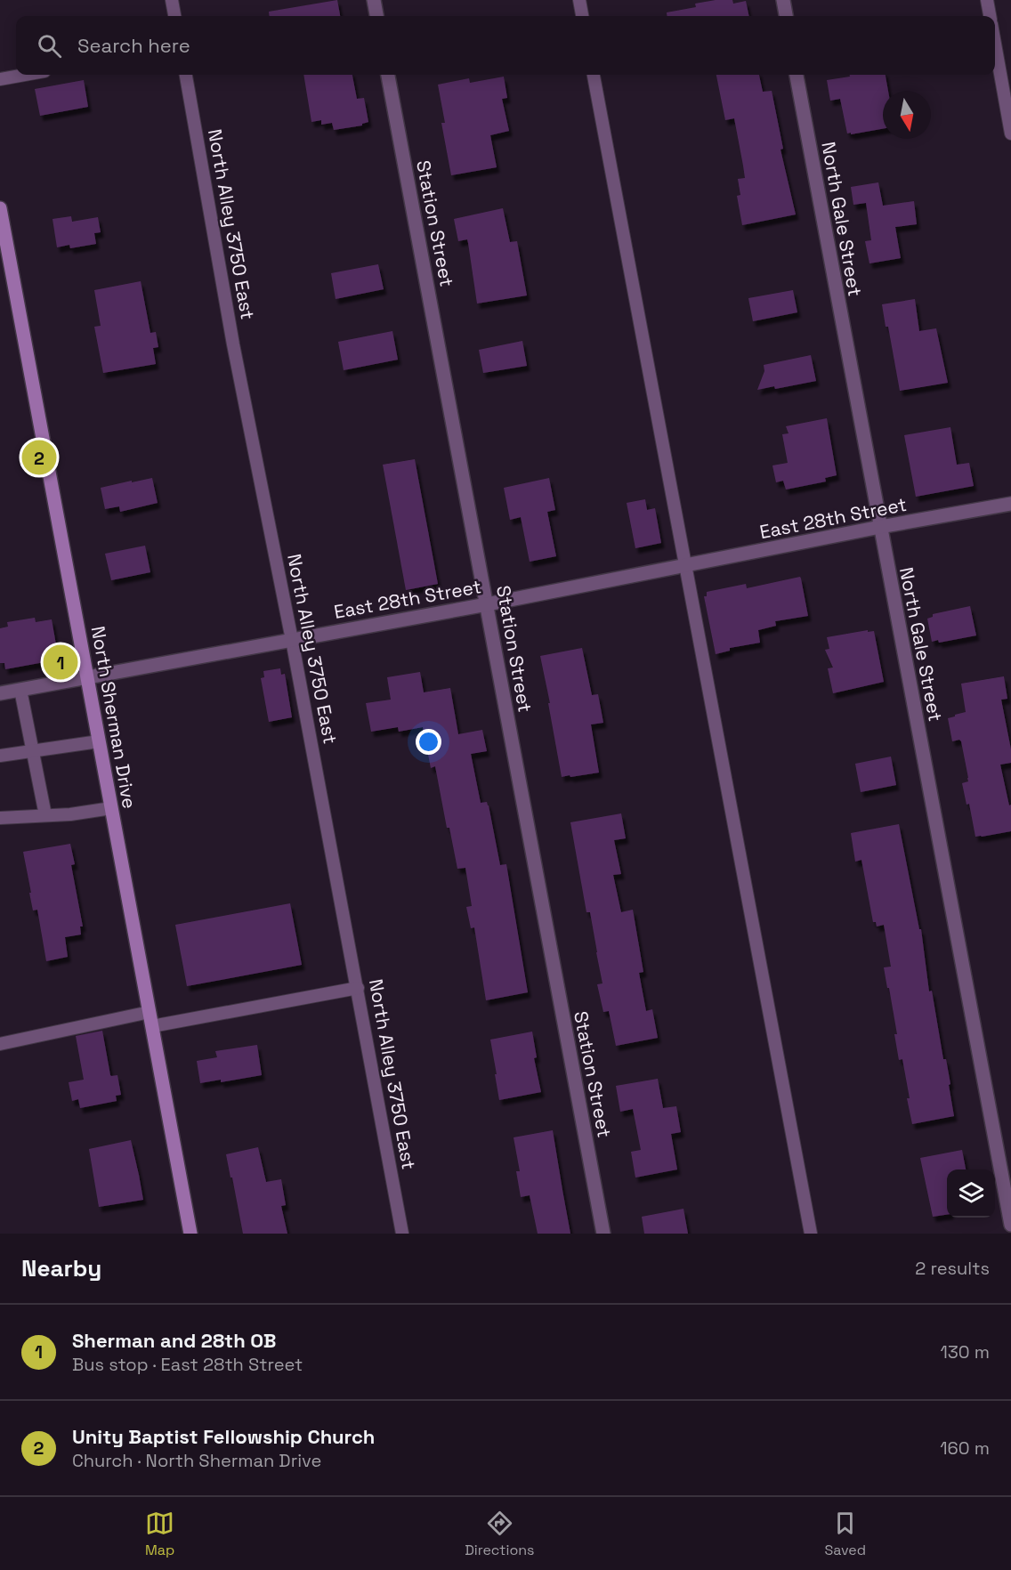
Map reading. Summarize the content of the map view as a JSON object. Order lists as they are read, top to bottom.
{
  "streets": {
    "main road": ["North Sherman Drive"],
    "street": ["North Gale Street", "Station Street", "East 28th Street"],
    "lane": ["North Alley 3750 East"]
  },
  "crossings": [
    ["North Gale Street", "East 28th Street"],
    ["Station Street", "East 28th Street"],
    ["North Alley 3750 East", "East 28th Street"],
    ["East 28th Street", "North Sherman Drive"]
  ],
  "north": "bottom",
  "page": {
    "search": "Search here",
    "pins": ["2", "1"],
    "heading": ["Nearby", "2 results"],
    "list": [
      {
        "mark": "1",
        "name": "Sherman and 28th OB",
        "note": "Bus stop · East 28th Street",
        "value": "130 m"
      },
      {
        "mark": "2",
        "name": "Unity Baptist Fellowship Church",
        "note": "Church · North Sherman Drive",
        "value": "160 m"
      }
    ],
    "nav": ["Map", "Directions", "Saved"]
  }
}
